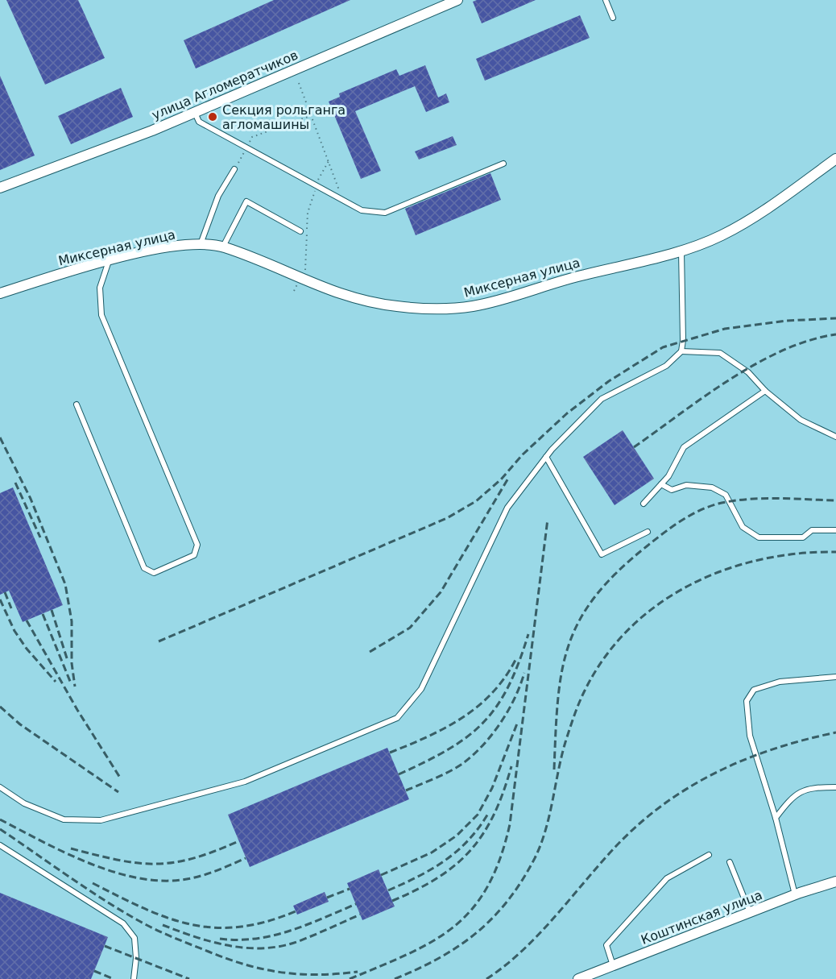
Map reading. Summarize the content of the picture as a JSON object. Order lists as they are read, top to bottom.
{
  "streets": {
    "street": ["улица Агломератчиков", "Миксерная улица", "Коштинская улица"]
  },
  "places": ["Секция рольганга агломашины"]
}
